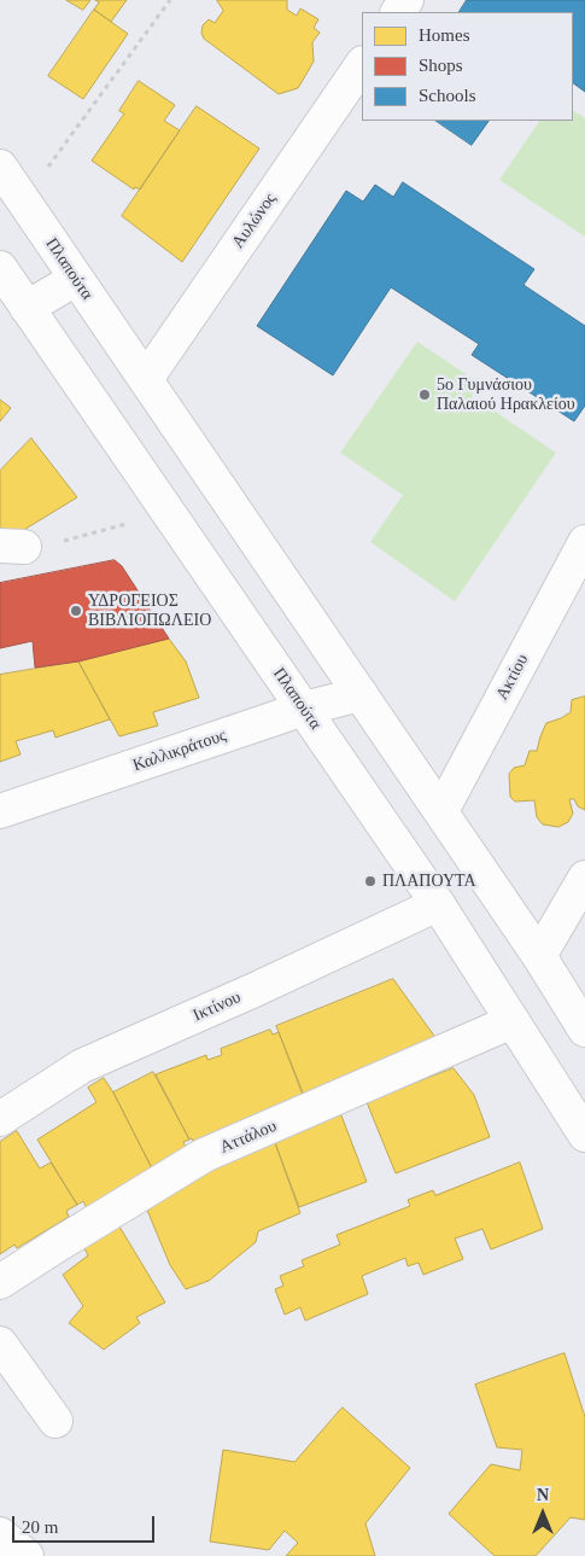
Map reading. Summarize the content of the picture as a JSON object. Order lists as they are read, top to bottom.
{
  "streets": {
    "street": [
      "Αυλώνος",
      "Πλαπούτα",
      "Ακτίου",
      "Καλλικράτους",
      "Ικτίνου",
      "Αττάλου"
    ]
  },
  "crossings": [
    ["Αυλώνος", "Πλαπούτα"],
    ["Πλαπούτα", "Ακτίου"],
    ["Πλαπούτα", "Καλλικράτους"],
    ["Πλαπούτα", "Ικτίνου"],
    ["Πλαπούτα", "Αττάλου"]
  ],
  "places": ["5ο Γυμνάσιου Παλαιού Ηρακλείου", "ΥΔΡΟΓΕΙΟΣ ΒΙΒΛΙΟΠΩΛΕΙΟ", "ΠΛΑΠΟΥΤΑ"],
  "legend": ["Homes", "Shops", "Schools"],
  "scale_bar": "20 m",
  "north": "top"
}
